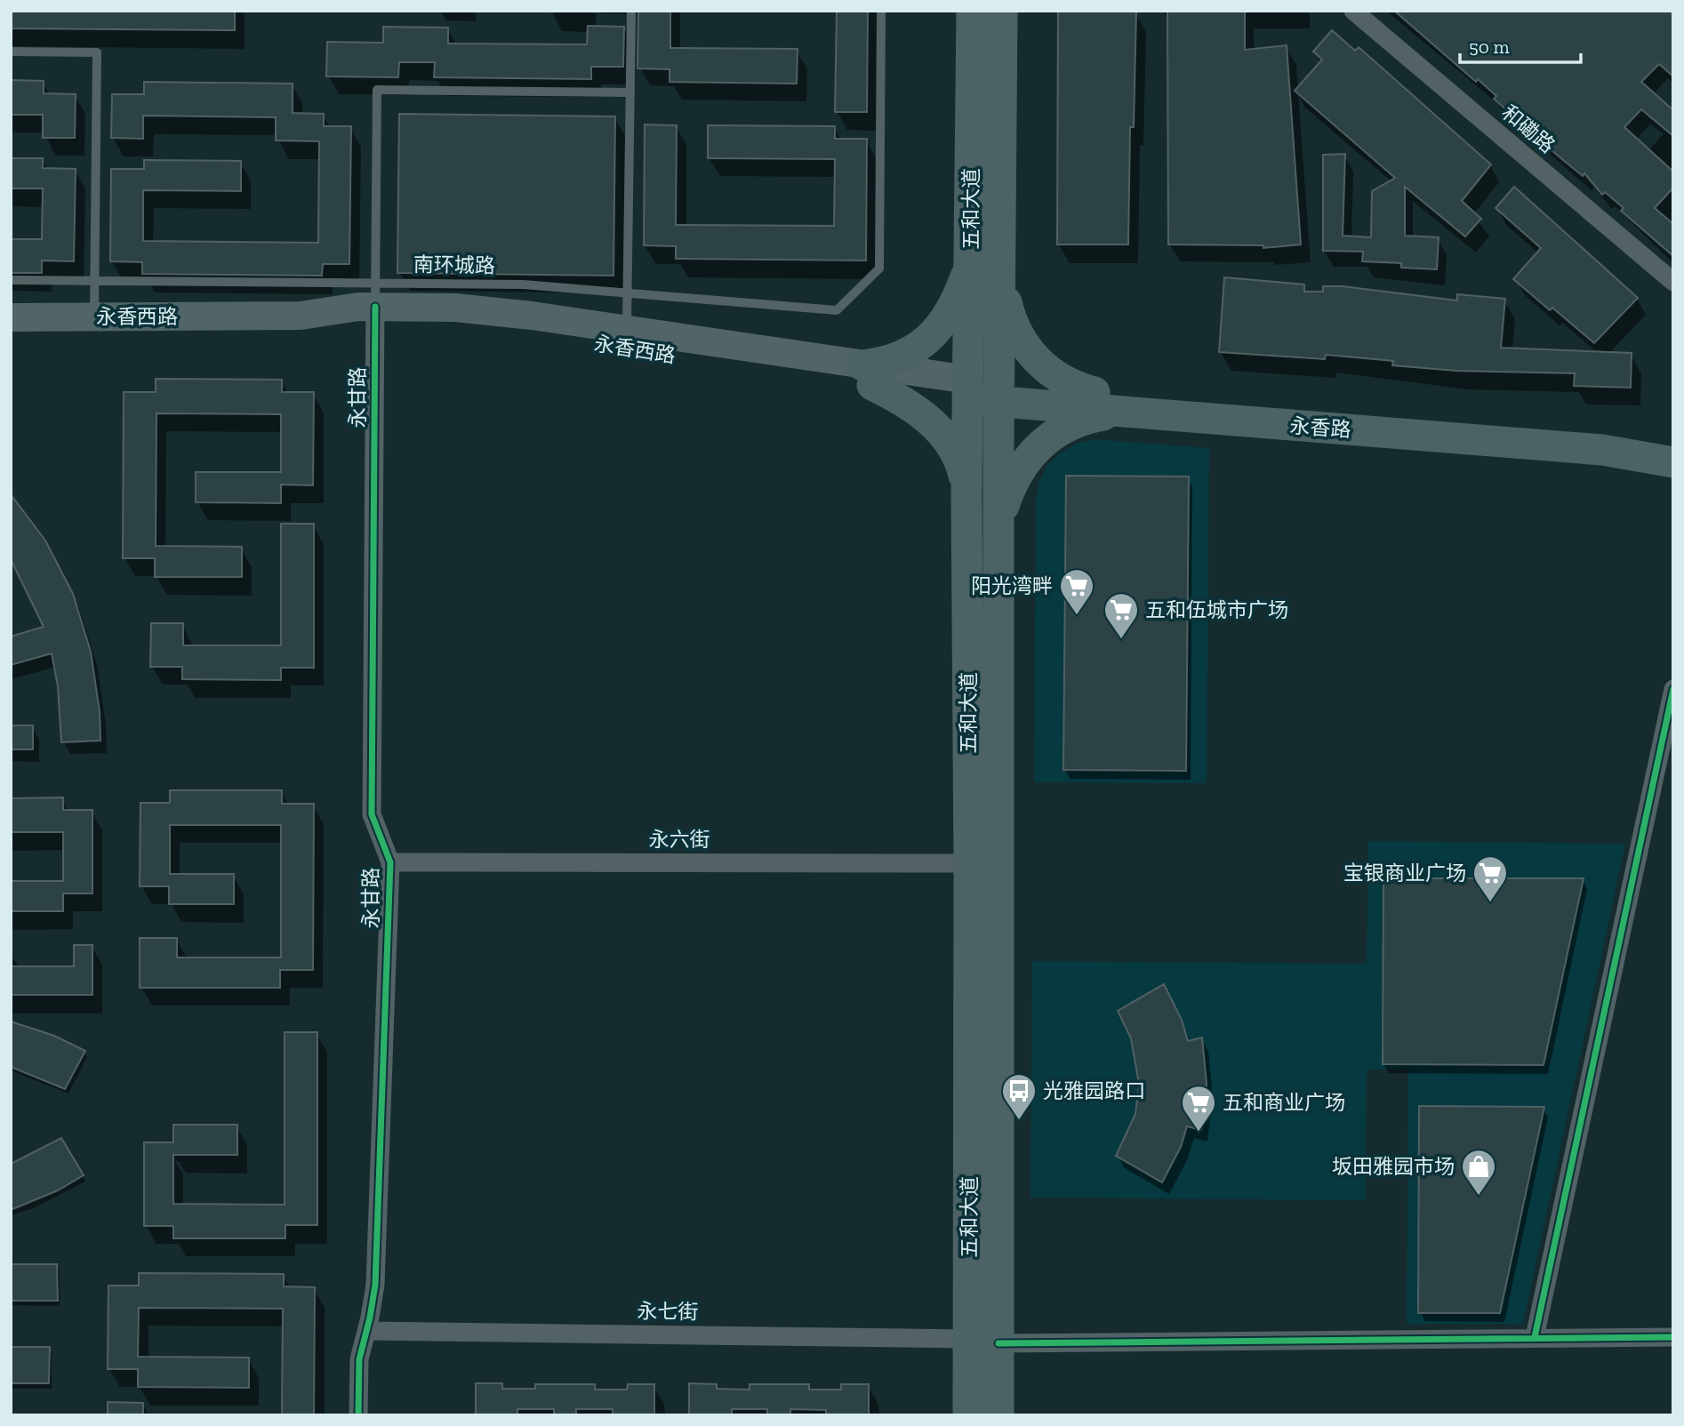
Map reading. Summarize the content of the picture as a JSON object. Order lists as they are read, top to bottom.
{
  "streets": {
    "main road": ["五和大道", "永香西路", "永香路"],
    "street": [
      "和磡路",
      "永甘路",
      "永六街",
      "永七街"
    ],
    "lane": ["南环城路"]
  },
  "crossings": [
    ["五和大道", "永香西路"],
    ["五和大道", "永香路"],
    ["五和大道", "永六街"],
    ["五和大道", "永七街"],
    ["南环城路", "永香西路"],
    ["南环城路", "永甘路"],
    ["永香西路", "永甘路"],
    ["永香西路", "永香路"],
    ["永甘路", "永六街"],
    ["永甘路", "永七街"]
  ],
  "places": {
    "supermarket": [
      "阳光湾畔",
      "五和伍城市广场",
      "宝银商业广场",
      "五和商业广场"
    ],
    "bus stop": ["光雅园路口"],
    "shop": ["坂田雅园市场"]
  },
  "scale_bar": "50 m"
}
